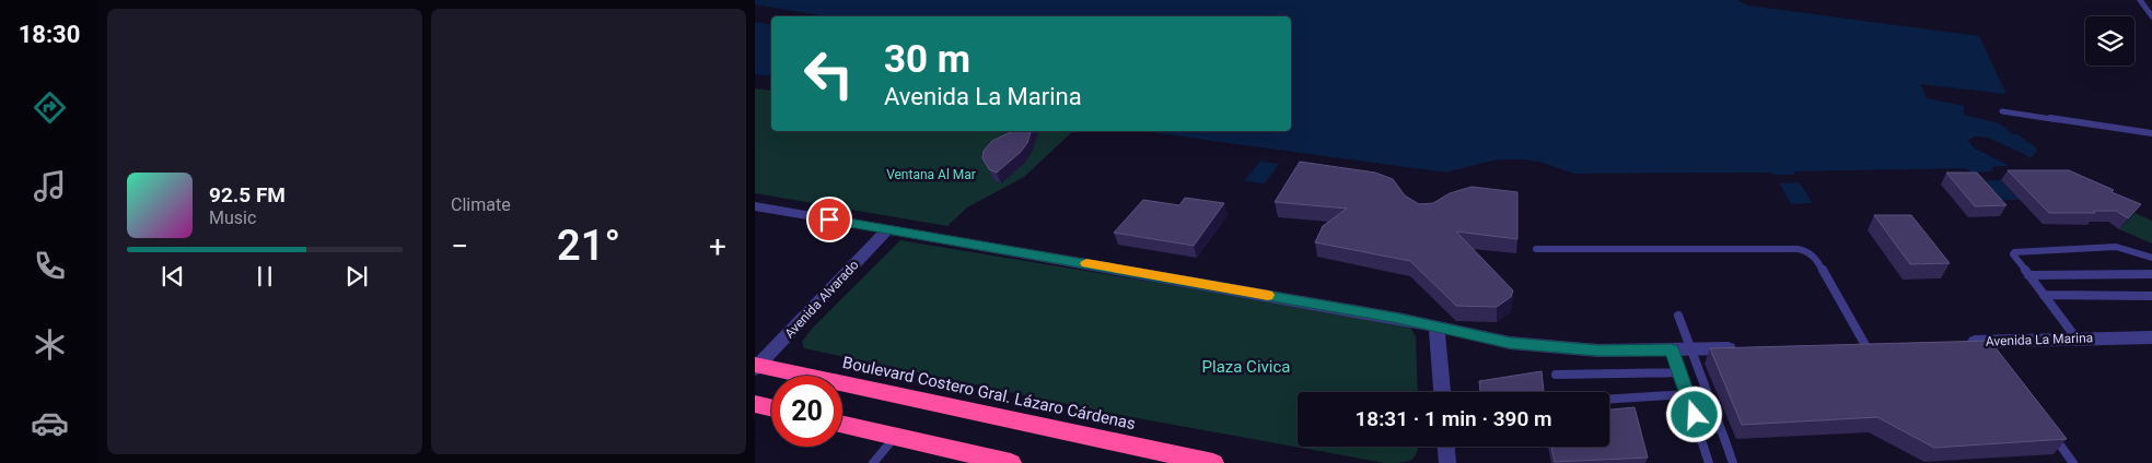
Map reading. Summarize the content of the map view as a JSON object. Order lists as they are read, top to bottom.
{
  "streets": {
    "highway": ["Boulevard Costero Gral. Lázaro Cárdenas"],
    "street": ["Avenida Alvarado", "Avenida La Marina"]
  },
  "crossings": [
    ["Avenida Alvarado", "Boulevard Costero Gral. Lázaro Cárdenas"]
  ],
  "parks": ["Ventana Al Mar", "Plaza Civica"],
  "page": {
    "tabs": "18:30",
    "tile": "Climate",
    "turn": ["30 m", "Avenida La Marina"],
    "song": ["92.5 FM", "Music"],
    "heat": ["−", "21°", "+"],
    "limit": "20",
    "trip": "18:31 · 1 min · 390 m"
  }
}
